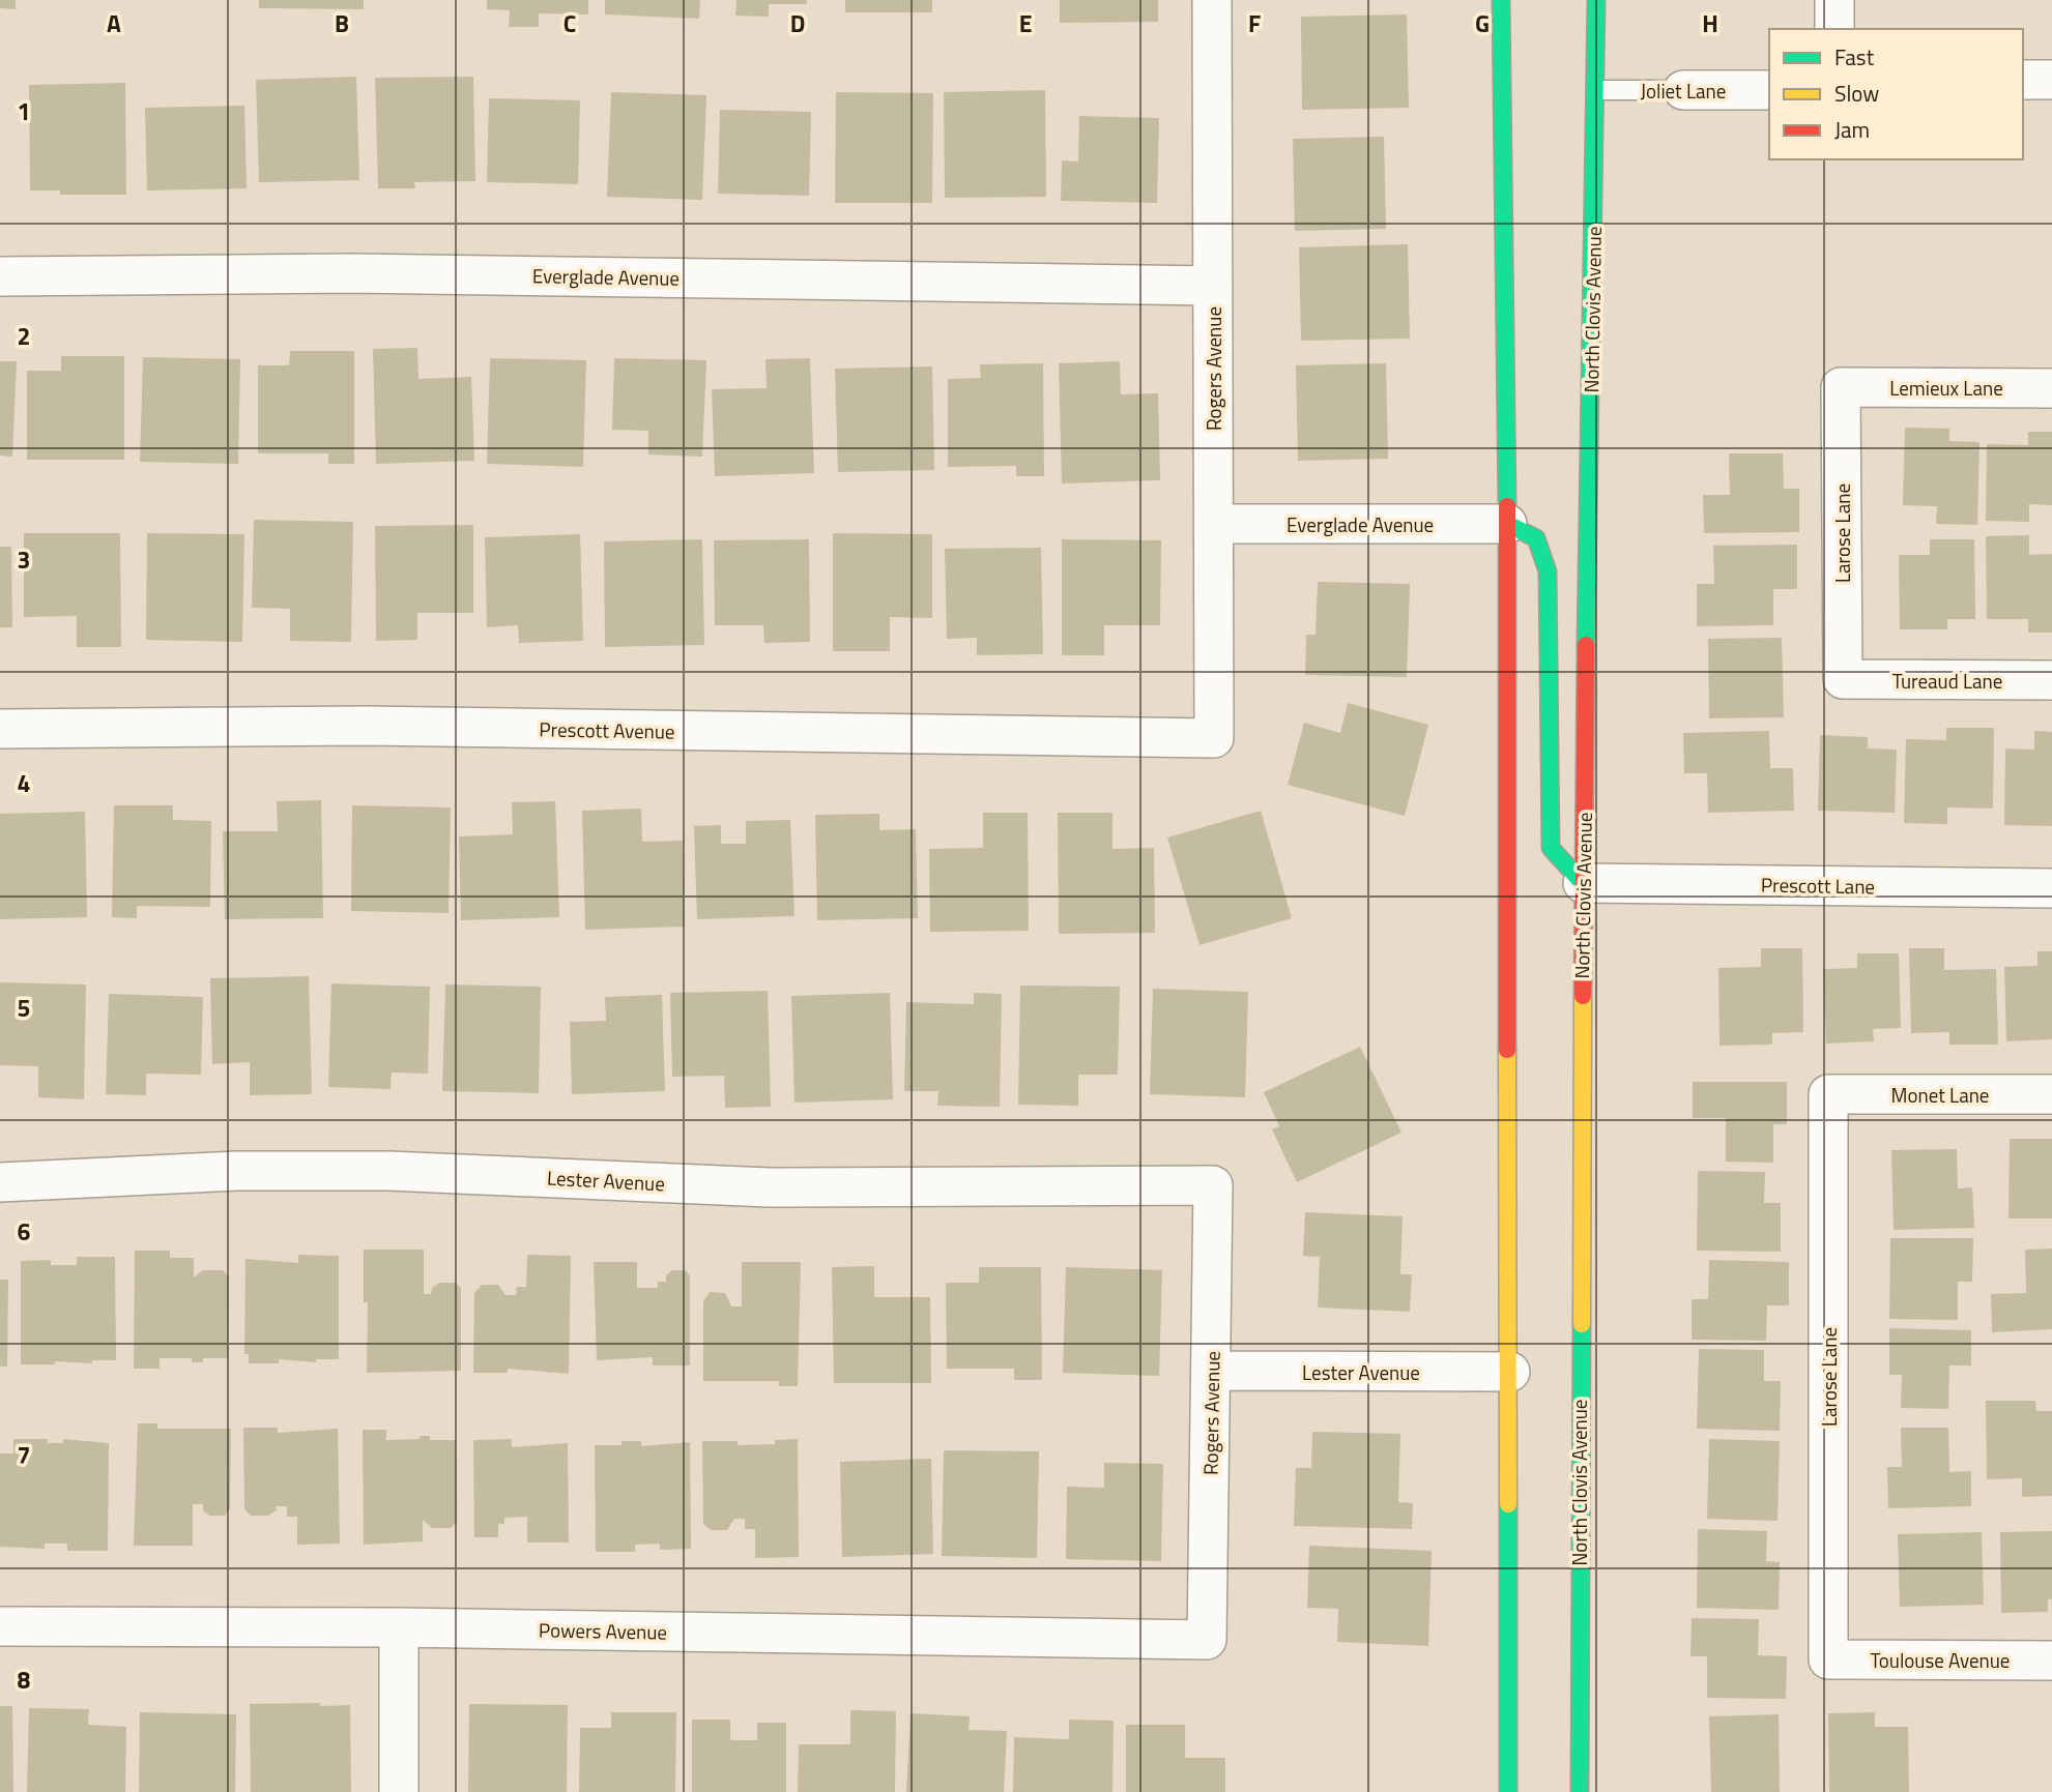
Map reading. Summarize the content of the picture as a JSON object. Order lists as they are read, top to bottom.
{
  "streets": {
    "main road": ["North Clovis Avenue"],
    "street": [
      "Joliet Lane",
      "Everglade Avenue",
      "Rogers Avenue",
      "Lemieux Lane",
      "Larose Lane",
      "Tureaud Lane",
      "Prescott Avenue",
      "Prescott Lane",
      "Monet Lane",
      "Lester Avenue",
      "Powers Avenue",
      "Toulouse Avenue"
    ]
  },
  "crossings": [
    ["Joliet Lane", "North Clovis Avenue"],
    ["Everglade Avenue", "Rogers Avenue"],
    ["North Clovis Avenue", "Prescott Lane"],
    ["Rogers Avenue", "Prescott Avenue"],
    ["Rogers Avenue", "Lester Avenue"],
    ["Rogers Avenue", "Powers Avenue"],
    ["Lemieux Lane", "Larose Lane"],
    ["Larose Lane", "Tureaud Lane"],
    ["Larose Lane", "Monet Lane"],
    ["Larose Lane", "Toulouse Avenue"]
  ],
  "legend": ["Fast", "Slow", "Jam"],
  "grid": {
    "columns": [
      "A",
      "B",
      "C",
      "D",
      "E",
      "F",
      "G",
      "H"
    ],
    "rows": [
      "1",
      "2",
      "3",
      "4",
      "5",
      "6",
      "7",
      "8"
    ]
  }
}
